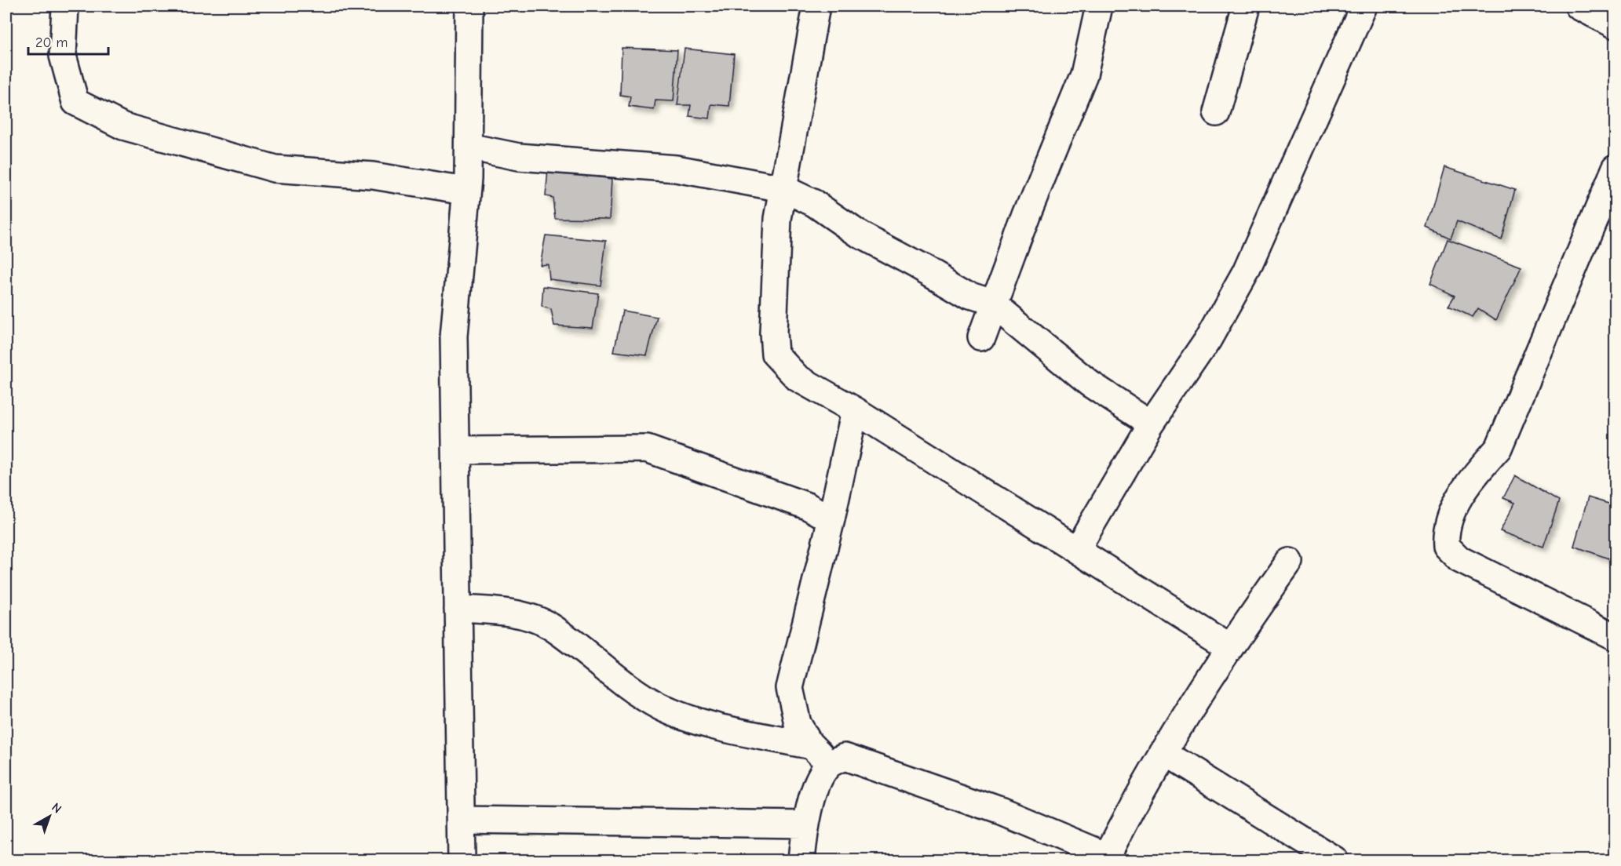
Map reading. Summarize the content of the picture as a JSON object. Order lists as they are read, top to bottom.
{
  "scale_bar": "20 m",
  "north": "top right"
}
